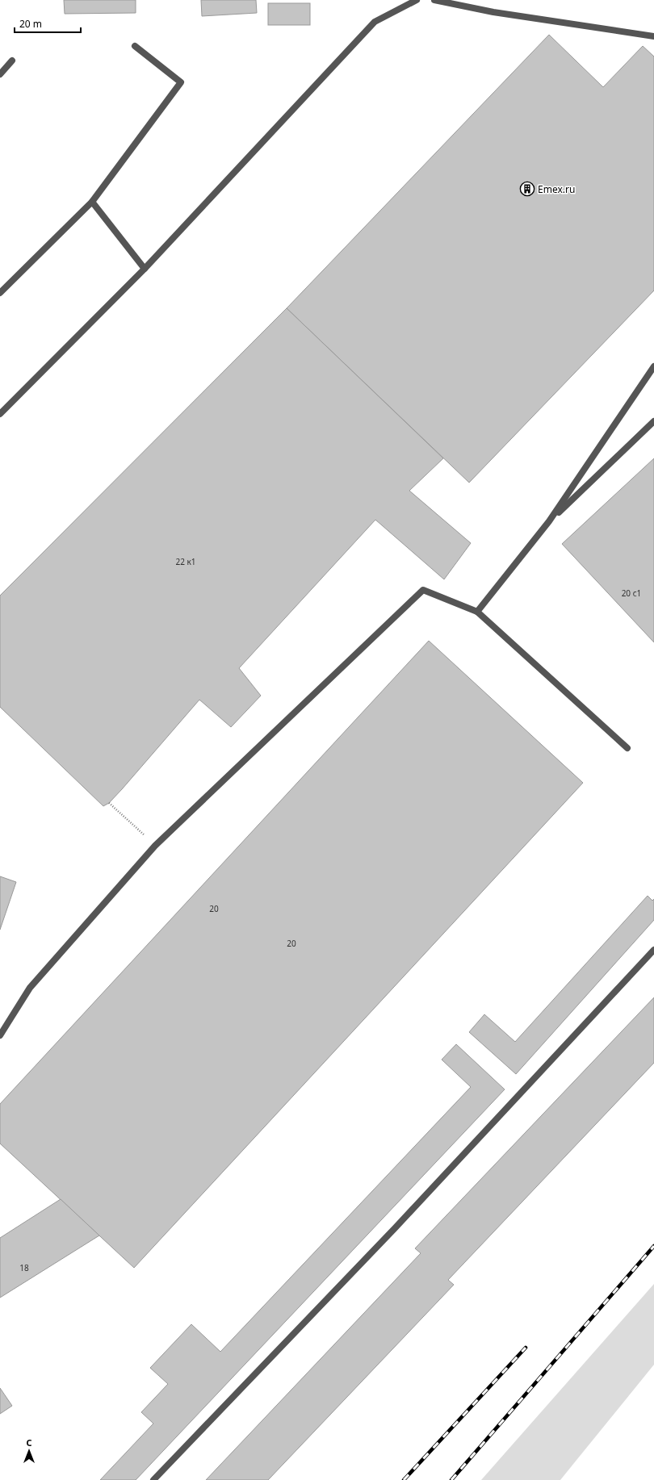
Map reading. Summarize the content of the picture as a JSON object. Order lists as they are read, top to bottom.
{
  "places": {
    "building": ["Emex.ru"]
  },
  "house_numbers": [
    "22 к1",
    "20 с1",
    "20",
    "20",
    "18"
  ],
  "scale_bar": "20 m",
  "north": "top"
}
